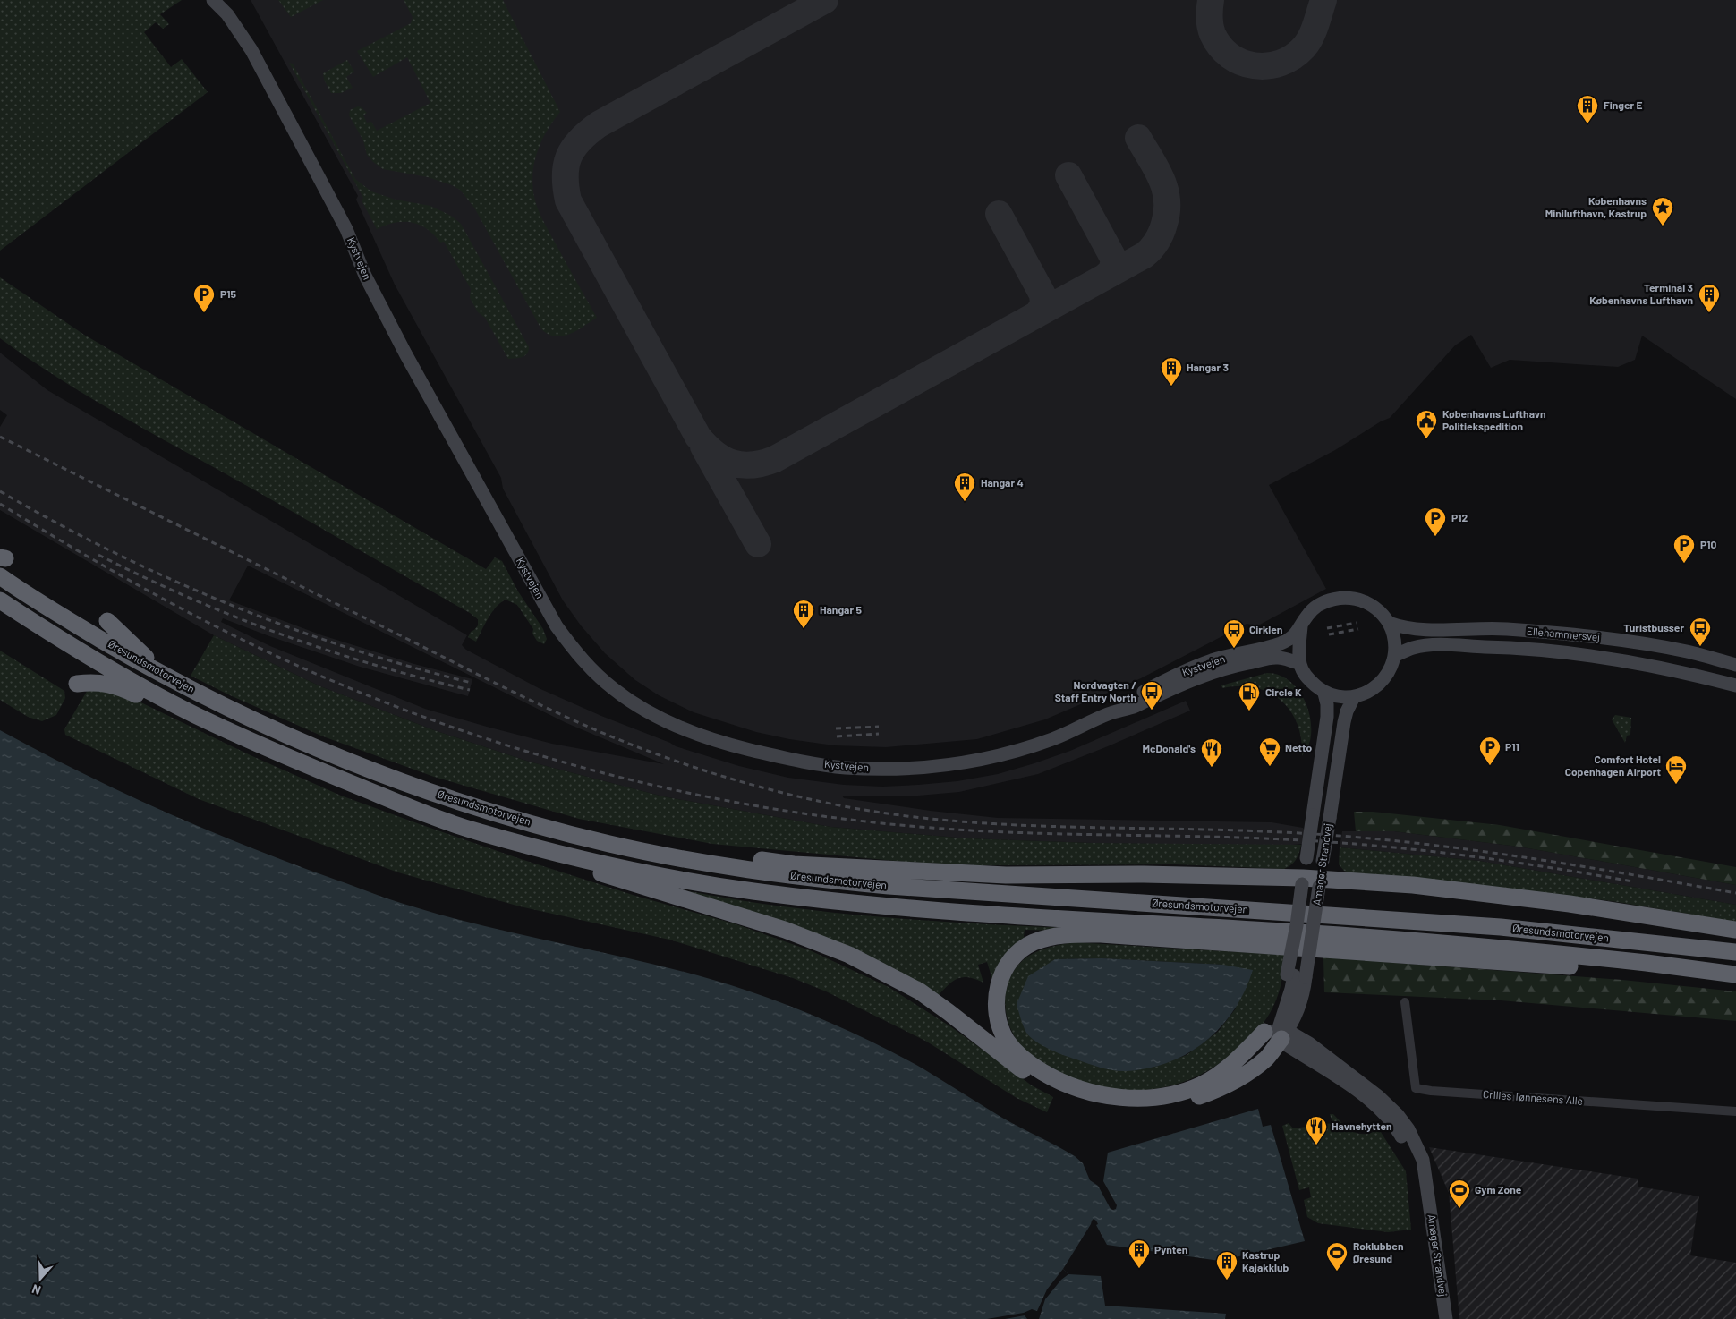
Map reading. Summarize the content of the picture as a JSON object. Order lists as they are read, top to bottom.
{
  "streets": {
    "highway": ["Øresundsmotorvejen"],
    "street": [
      "Kystvejen",
      "Ellehammersvej",
      "Amager Strandvej",
      "Crilles Tønnesens Alle"
    ]
  },
  "crossings": [
    ["Kystvejen", "Ellehammersvej"],
    ["Kystvejen", "Amager Strandvej"],
    ["Ellehammersvej", "Amager Strandvej"]
  ],
  "places": {
    "building": [
      "Finger E",
      "Terminal 3 Københavns Lufthavn",
      "Hangar 3",
      "Hangar 4",
      "Hangar 5",
      "Pynten",
      "Kastrup Kajakklub"
    ],
    "place": ["Københavns Minilufthavn, Kastrup"],
    "parking": [
      "P15",
      "P12",
      "P10",
      "P11"
    ],
    "public building": ["Københavns Lufthavn Politiekspedition"],
    "bus stop": ["Turistbusser", "Cirklen", "Nordvagten / Staff Entry North"],
    "fuel station": ["Circle K"],
    "supermarket": ["Netto"],
    "restaurant": ["McDonald's", "Havnehytten"],
    "hotel": ["Comfort Hotel Copenhagen Airport"],
    "sports": ["Gym Zone", "Roklubben Øresund"]
  },
  "north": "bottom"
}
